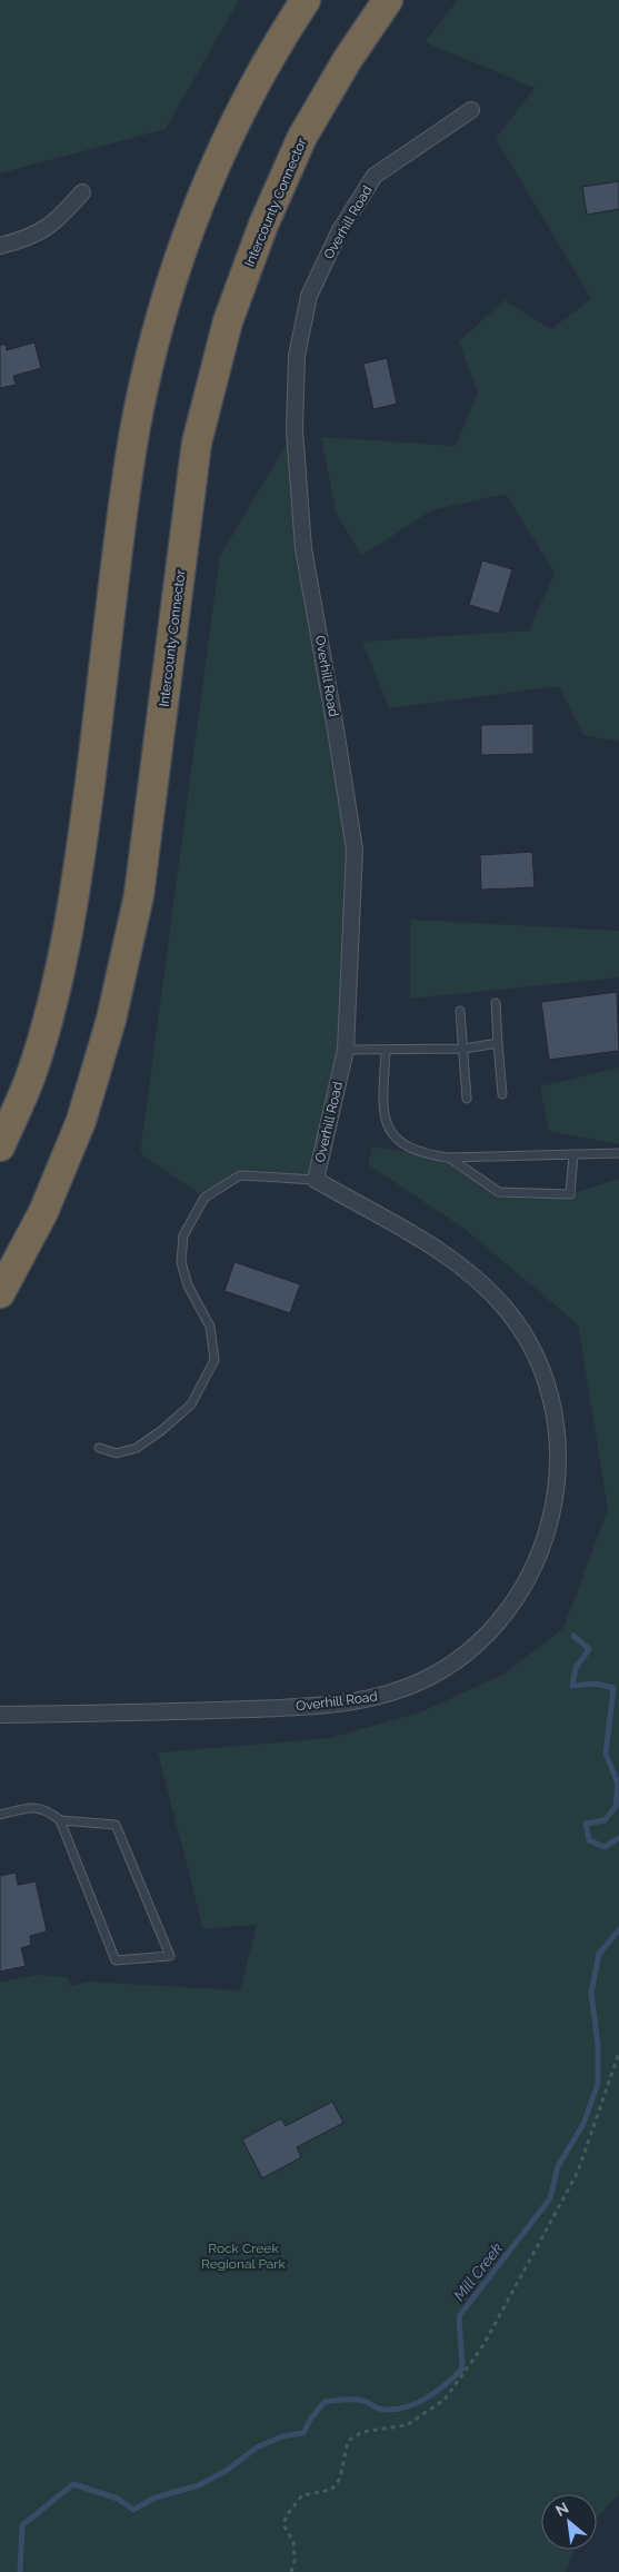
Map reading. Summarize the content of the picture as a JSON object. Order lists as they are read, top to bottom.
{
  "streets": {
    "highway": ["Intercounty Connector"],
    "street": ["Overhill Road"]
  },
  "water": ["Mill Creek"],
  "parks": ["Rock Creek Regional Park"],
  "north": "top left"
}
